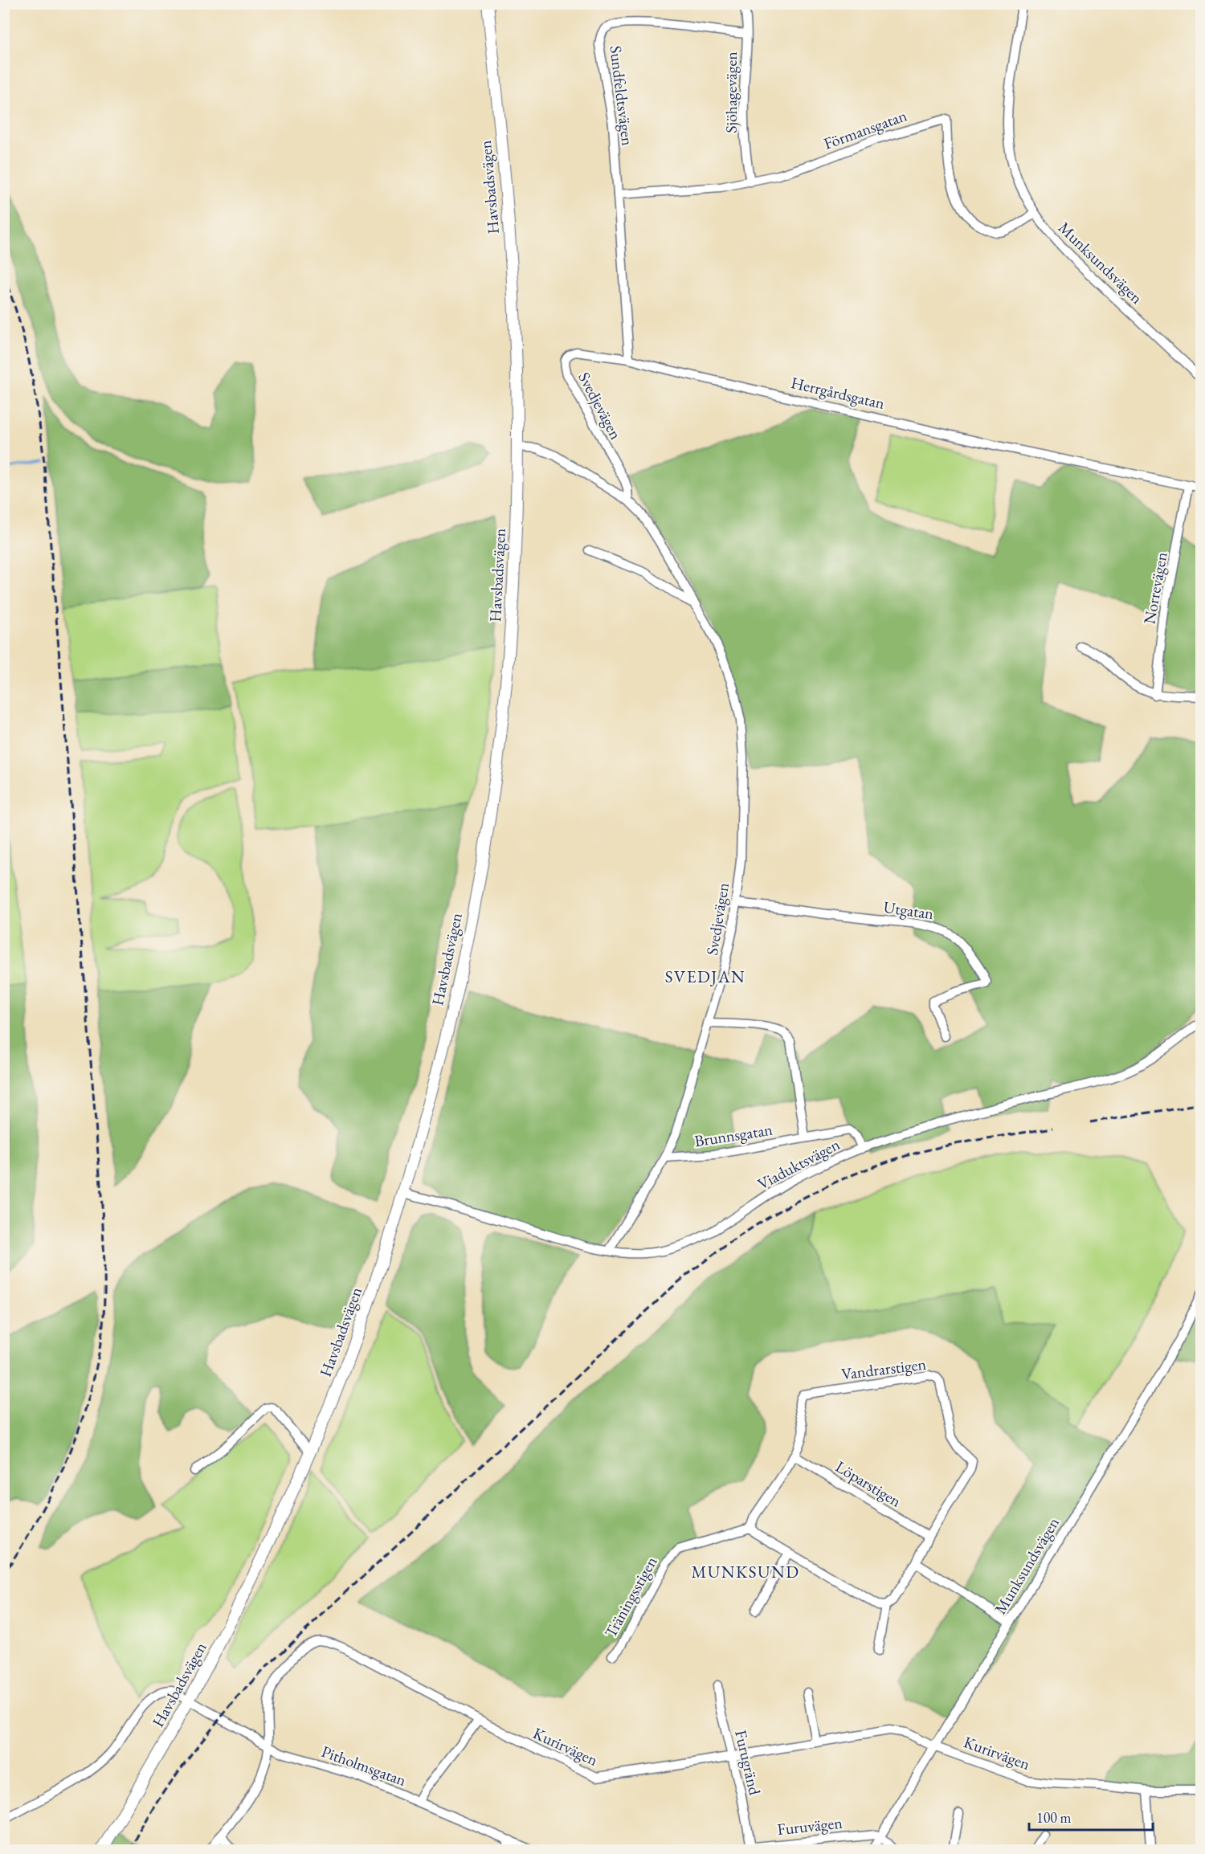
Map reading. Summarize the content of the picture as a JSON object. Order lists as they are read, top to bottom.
{
  "streets": {
    "main road": ["Havsbadsvägen"],
    "street": [
      "Sjöhagevägen",
      "Sundfeldtsvägen",
      "Förmansgatan",
      "Munksundsvägen",
      "Herrgårdsgatan",
      "Svedjevägen",
      "Norrevägen",
      "Utgatan",
      "Brunnsgatan",
      "Viaduktsvägen",
      "Vandrarstigen",
      "Löparstigen",
      "Träningsstigen",
      "Kurirvägen",
      "Furugränd",
      "Pitholmsgatan",
      "Furuvägen"
    ]
  },
  "crossings": [
    ["Sjöhagevägen", "Sundfeldtsvägen"],
    ["Sjöhagevägen", "Förmansgatan"],
    ["Sundfeldtsvägen", "Förmansgatan"],
    ["Förmansgatan", "Munksundsvägen"],
    ["Havsbadsvägen", "Svedjevägen"],
    ["Havsbadsvägen", "Viaduktsvägen"],
    ["Havsbadsvägen", "Pitholmsgatan"],
    ["Munksundsvägen", "Kurirvägen"],
    ["Munksundsvägen", "Furuvägen"],
    ["Herrgårdsgatan", "Svedjevägen"],
    ["Herrgårdsgatan", "Norrevägen"],
    ["Svedjevägen", "Utgatan"],
    ["Svedjevägen", "Brunnsgatan"],
    ["Svedjevägen", "Viaduktsvägen"],
    ["Brunnsgatan", "Viaduktsvägen"],
    ["Vandrarstigen", "Löparstigen"],
    ["Vandrarstigen", "Träningsstigen"],
    ["Kurirvägen", "Furugränd"],
    ["Kurirvägen", "Pitholmsgatan"],
    ["Furugränd", "Furuvägen"]
  ],
  "districts": ["SVEDJAN", "MUNKSUND"],
  "scale_bar": "100 m"
}
